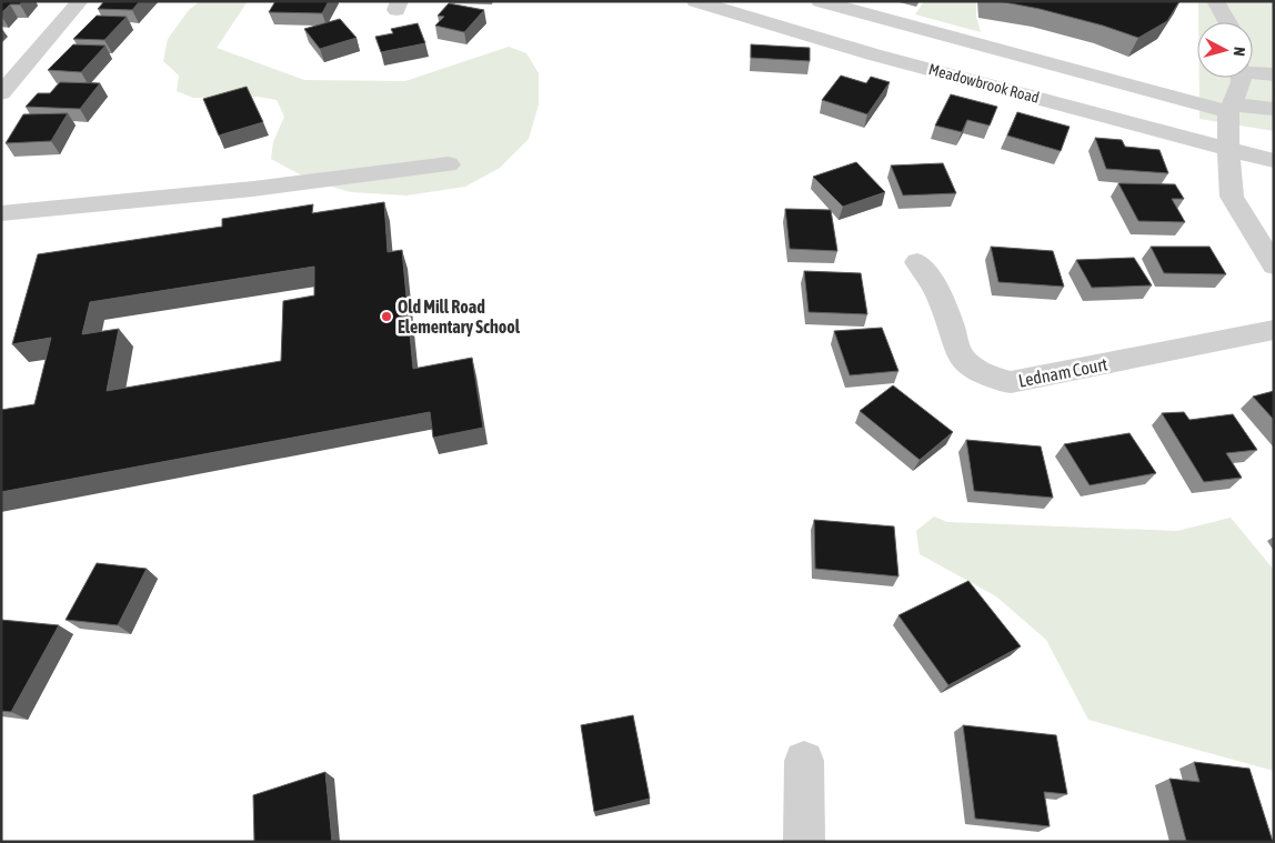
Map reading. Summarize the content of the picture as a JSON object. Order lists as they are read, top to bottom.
{
  "streets": {
    "street": ["Meadowbrook Road", "Lednam Court"]
  },
  "places": ["Old Mill Road Elementary School"],
  "north": "right"
}
